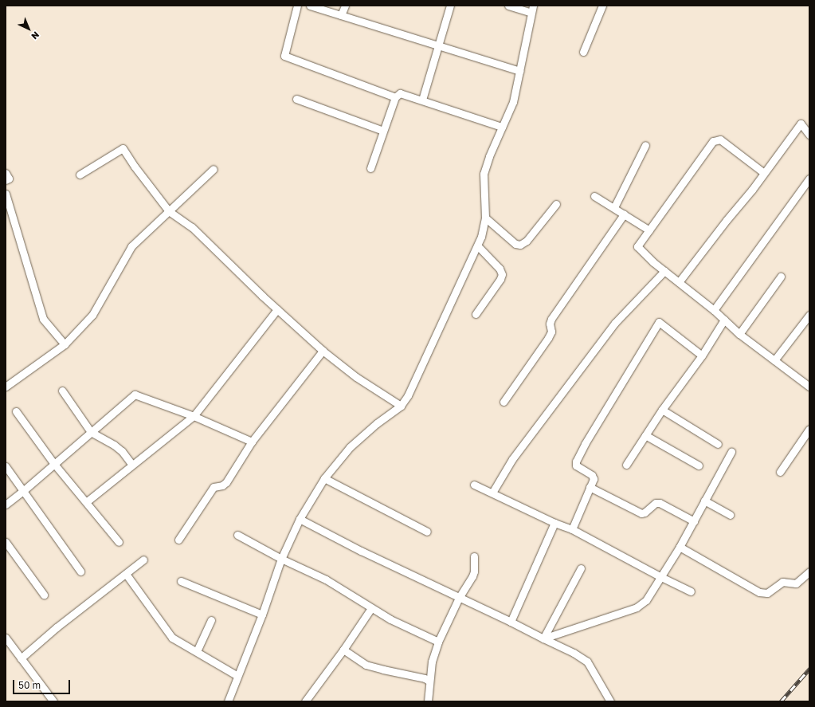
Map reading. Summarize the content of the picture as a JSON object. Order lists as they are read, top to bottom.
{
  "scale_bar": "50 m",
  "north": "bottom right"
}
